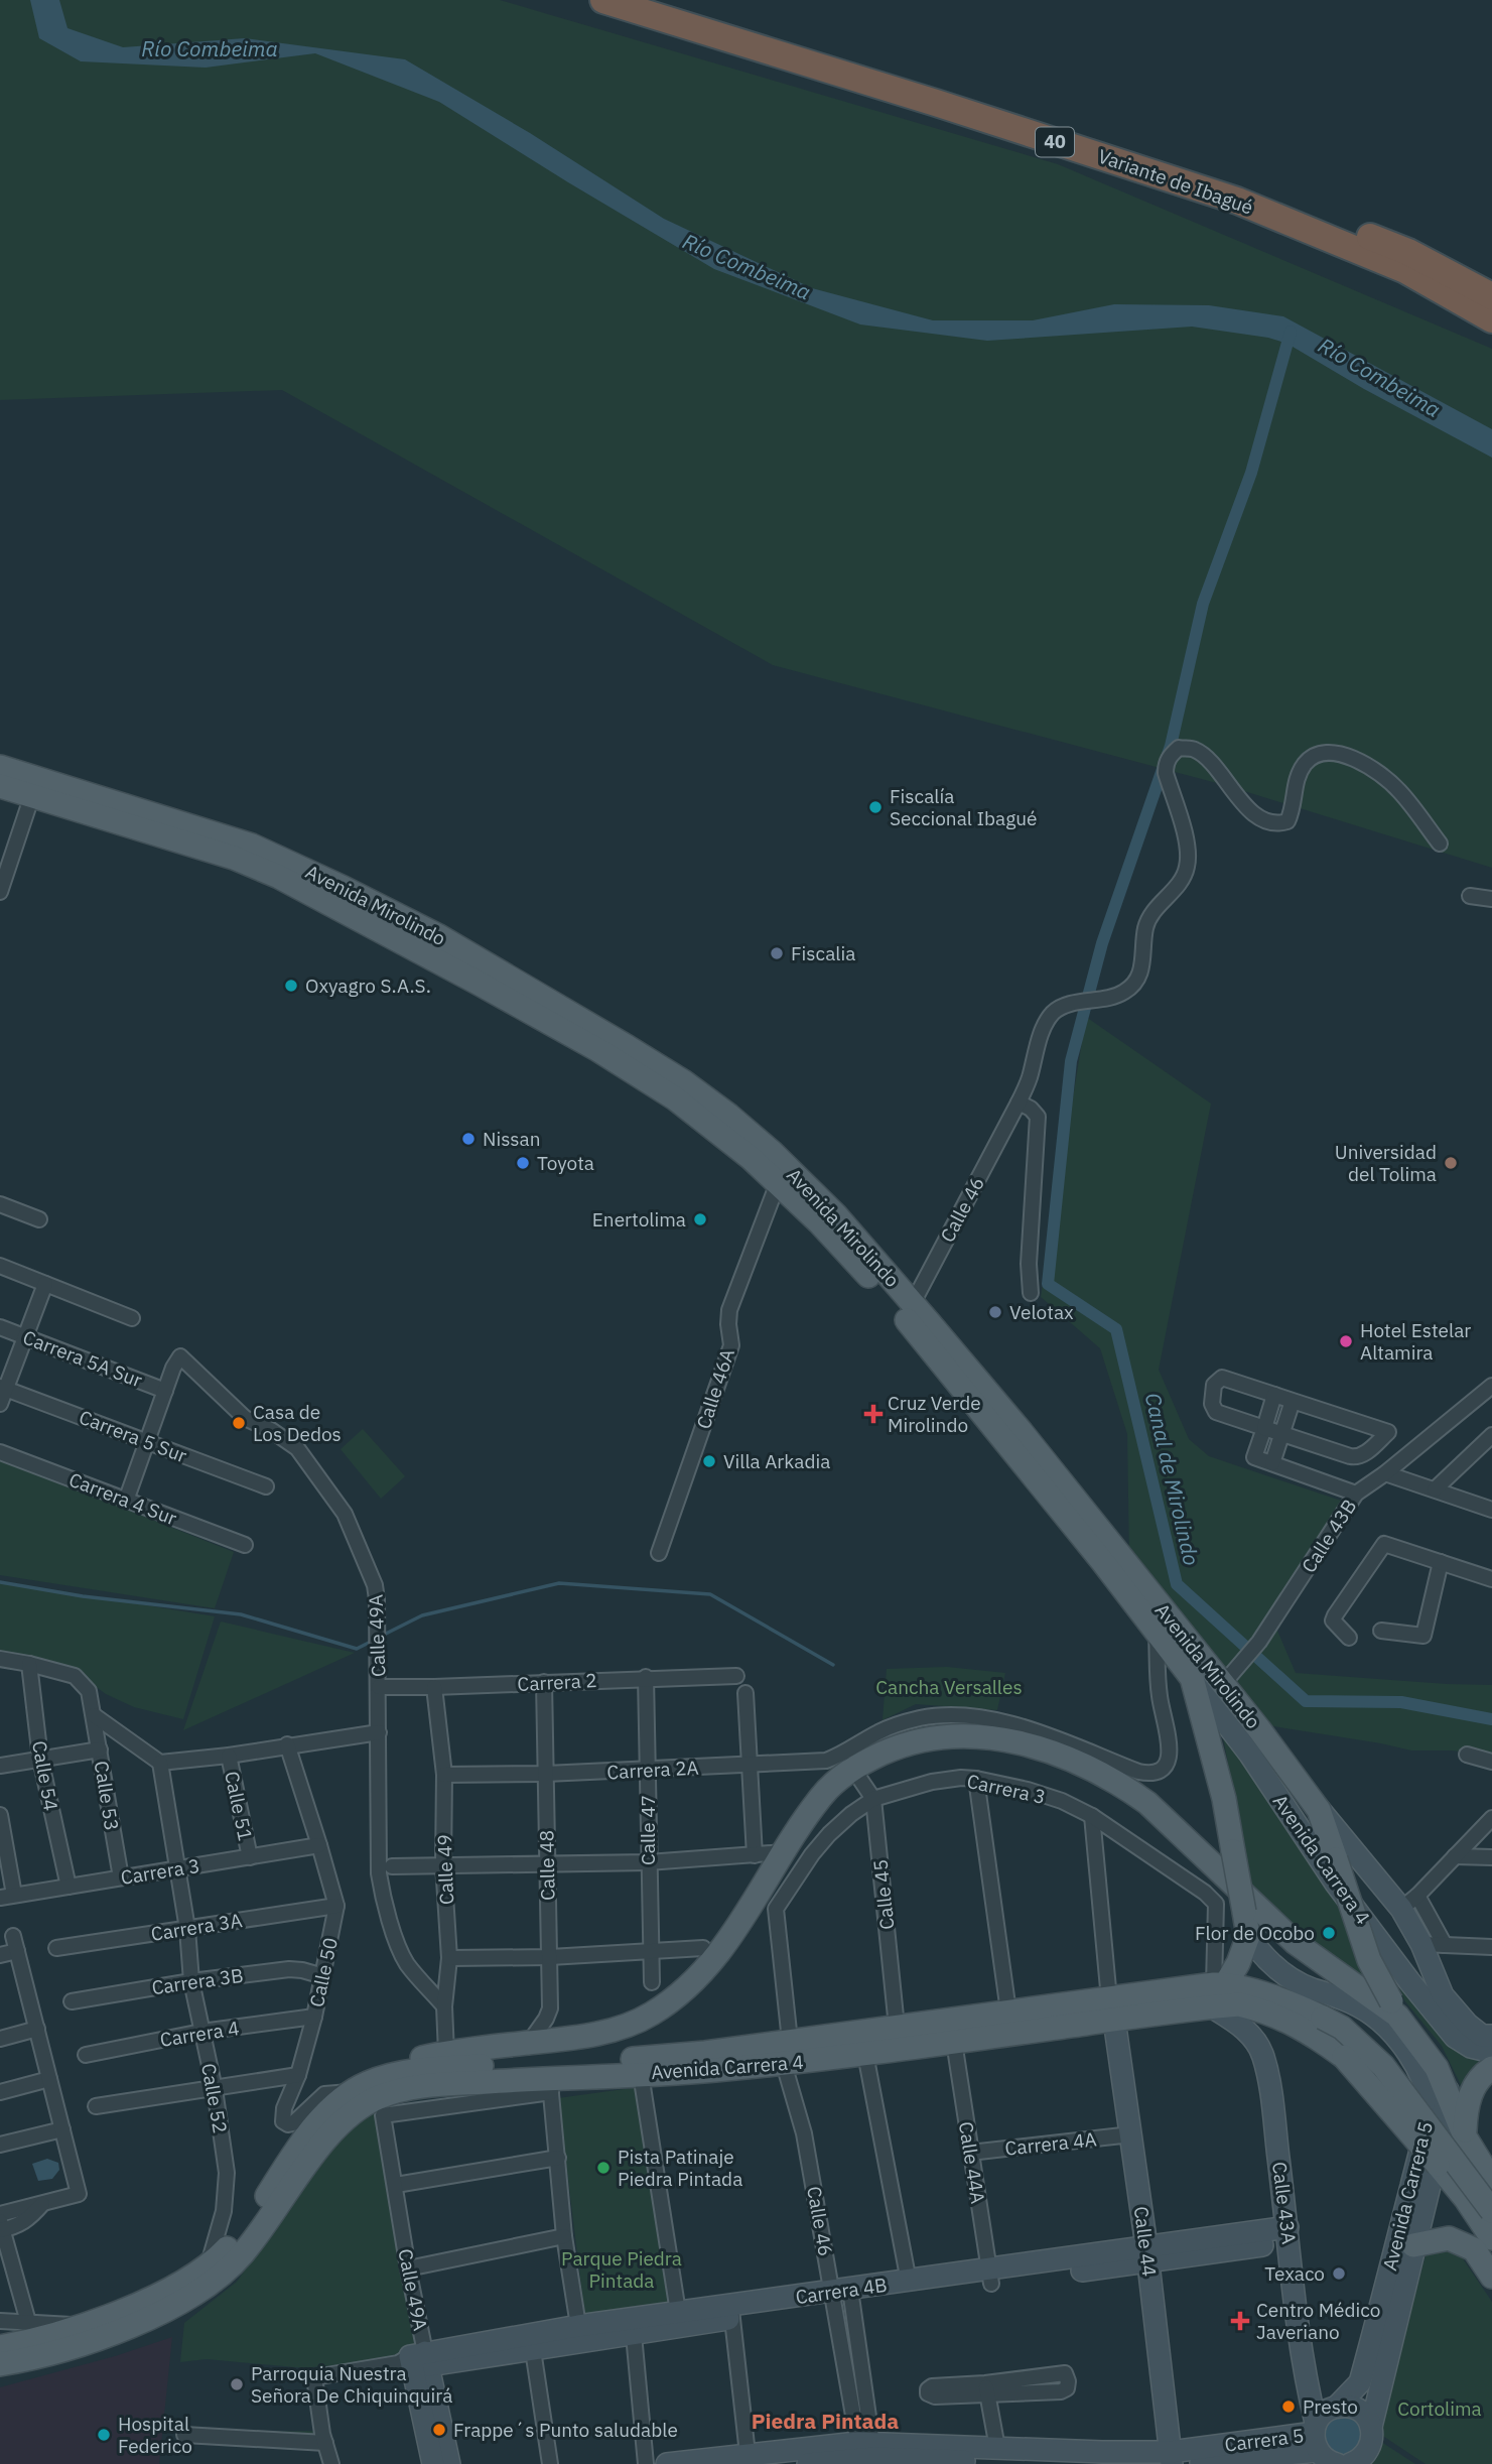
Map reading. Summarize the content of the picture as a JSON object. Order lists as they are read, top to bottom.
{
  "streets": {
    "highway": ["40", "Variante de Ibagué"],
    "main road": ["Avenida Mirolindo", "Avenida Carrera 4"],
    "street": [
      "Calle 46",
      "Carrera 5A Sur",
      "Calle 46A",
      "Carrera 5 Sur",
      "Carrera 4 Sur",
      "Calle 43B",
      "Calle 49A",
      "Carrera 2",
      "Carrera 2A",
      "Calle 54",
      "Carrera 3",
      "Calle 53",
      "Calle 51",
      "Calle 47",
      "Calle 48",
      "Calle 49",
      "Calle 45",
      "Carrera 3A",
      "Calle 50",
      "Carrera 3B",
      "Carrera 4",
      "Calle 52",
      "Carrera 4A",
      "Calle 44A",
      "Avenida Carrera 5",
      "Calle 43A",
      "Calle 44",
      "Carrera 4B",
      "Carrera 5"
    ]
  },
  "crossings": [
    ["Avenida Mirolindo", "Calle 46"],
    ["Avenida Mirolindo", "Calle 46A"],
    ["Avenida Mirolindo", "Calle 43B"],
    ["Avenida Mirolindo", "Carrera 2A"],
    ["Avenida Mirolindo", "Avenida Carrera 4"],
    ["Avenida Mirolindo", "Avenida Carrera 5"],
    ["Calle 46", "Avenida Carrera 4"],
    ["Calle 46", "Carrera 4B"],
    ["Calle 46", "Carrera 5"],
    ["Carrera 5A Sur", "Calle 49A"],
    ["Calle 49A", "Carrera 2"],
    ["Calle 49A", "Avenida Carrera 4"],
    ["Calle 49A", "Calle 49"],
    ["Calle 49A", "Carrera 4B"],
    ["Carrera 2", "Calle 47"],
    ["Carrera 2", "Calle 48"],
    ["Carrera 2", "Calle 49"],
    ["Carrera 2A", "Calle 47"],
    ["Carrera 2A", "Calle 48"],
    ["Carrera 2A", "Calle 49"],
    ["Carrera 2A", "Calle 45"],
    ["Calle 54", "Carrera 3"],
    ["Carrera 3", "Calle 53"],
    ["Carrera 3", "Calle 51"],
    ["Carrera 3", "Avenida Carrera 4"],
    ["Carrera 3", "Calle 45"],
    ["Carrera 3", "Calle 50"],
    ["Carrera 3", "Calle 52"],
    ["Carrera 3", "Calle 43A"],
    ["Carrera 3", "Calle 44"],
    ["Avenida Carrera 4", "Calle 49"],
    ["Avenida Carrera 4", "Calle 45"],
    ["Avenida Carrera 4", "Calle 50"],
    ["Avenida Carrera 4", "Calle 52"],
    ["Avenida Carrera 4", "Calle 44A"],
    ["Avenida Carrera 4", "Calle 43A"],
    ["Avenida Carrera 4", "Calle 44"],
    ["Carrera 3A", "Calle 50"],
    ["Carrera 3A", "Calle 52"],
    ["Calle 50", "Carrera 3B"],
    ["Calle 50", "Carrera 4"],
    ["Carrera 3B", "Calle 52"],
    ["Carrera 4", "Calle 52"],
    ["Carrera 4A", "Calle 44A"],
    ["Carrera 4A", "Calle 44"],
    ["Calle 44A", "Carrera 4B"],
    ["Avenida Carrera 5", "Calle 43A"],
    ["Avenida Carrera 5", "Carrera 5"],
    ["Calle 43A", "Carrera 4B"],
    ["Calle 43A", "Carrera 5"],
    ["Calle 44", "Carrera 4B"],
    ["Calle 44", "Carrera 5"]
  ],
  "districts": ["Piedra Pintada"],
  "water": ["Río Combeima", "Canal de Mirolindo"],
  "parks": ["Cancha Versalles", "Parque Piedra Pintada", "Cortolima"],
  "places": {
    "other": [
      "Fiscalía Seccional Ibagué",
      "Fiscalia",
      "Oxyagro S.A.S.",
      "Nissan",
      "Toyota",
      "Universidad del Tolima",
      "Enertolima",
      "Velotax",
      "Hotel Estelar Altamira",
      "Casa de Los Dedos",
      "Villa Arkadia",
      "Flor de Ocobo",
      "Pista Patinaje Piedra Pintada",
      "Texaco",
      "Parroquia Nuestra Señora De Chiquinquirá",
      "Presto",
      "Frappe´s Punto saludable",
      "Hospital Federico"
    ],
    "health": ["Cruz Verde Mirolindo", "Centro Médico Javeriano"]
  }
}
